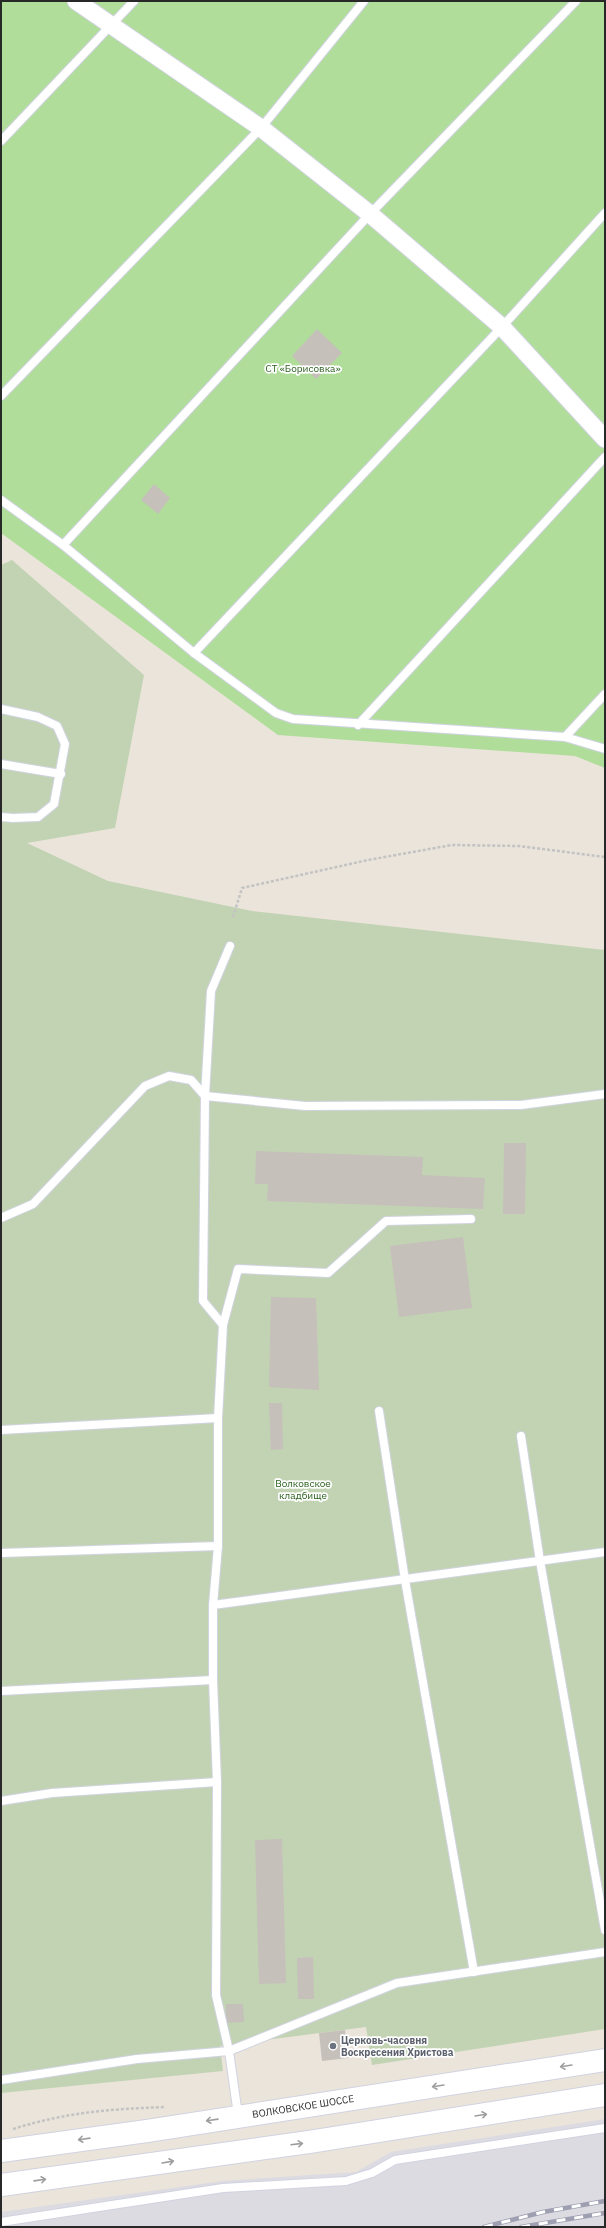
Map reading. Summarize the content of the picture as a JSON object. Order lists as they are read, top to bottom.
{
  "streets": {
    "main road": ["ВОЛКОВСКОЕ ШОССЕ"]
  },
  "parks": ["СТ «Борисовка»", "Волковское кладбище"],
  "places": ["Церковь-часовня Воскресения Христова"]
}
